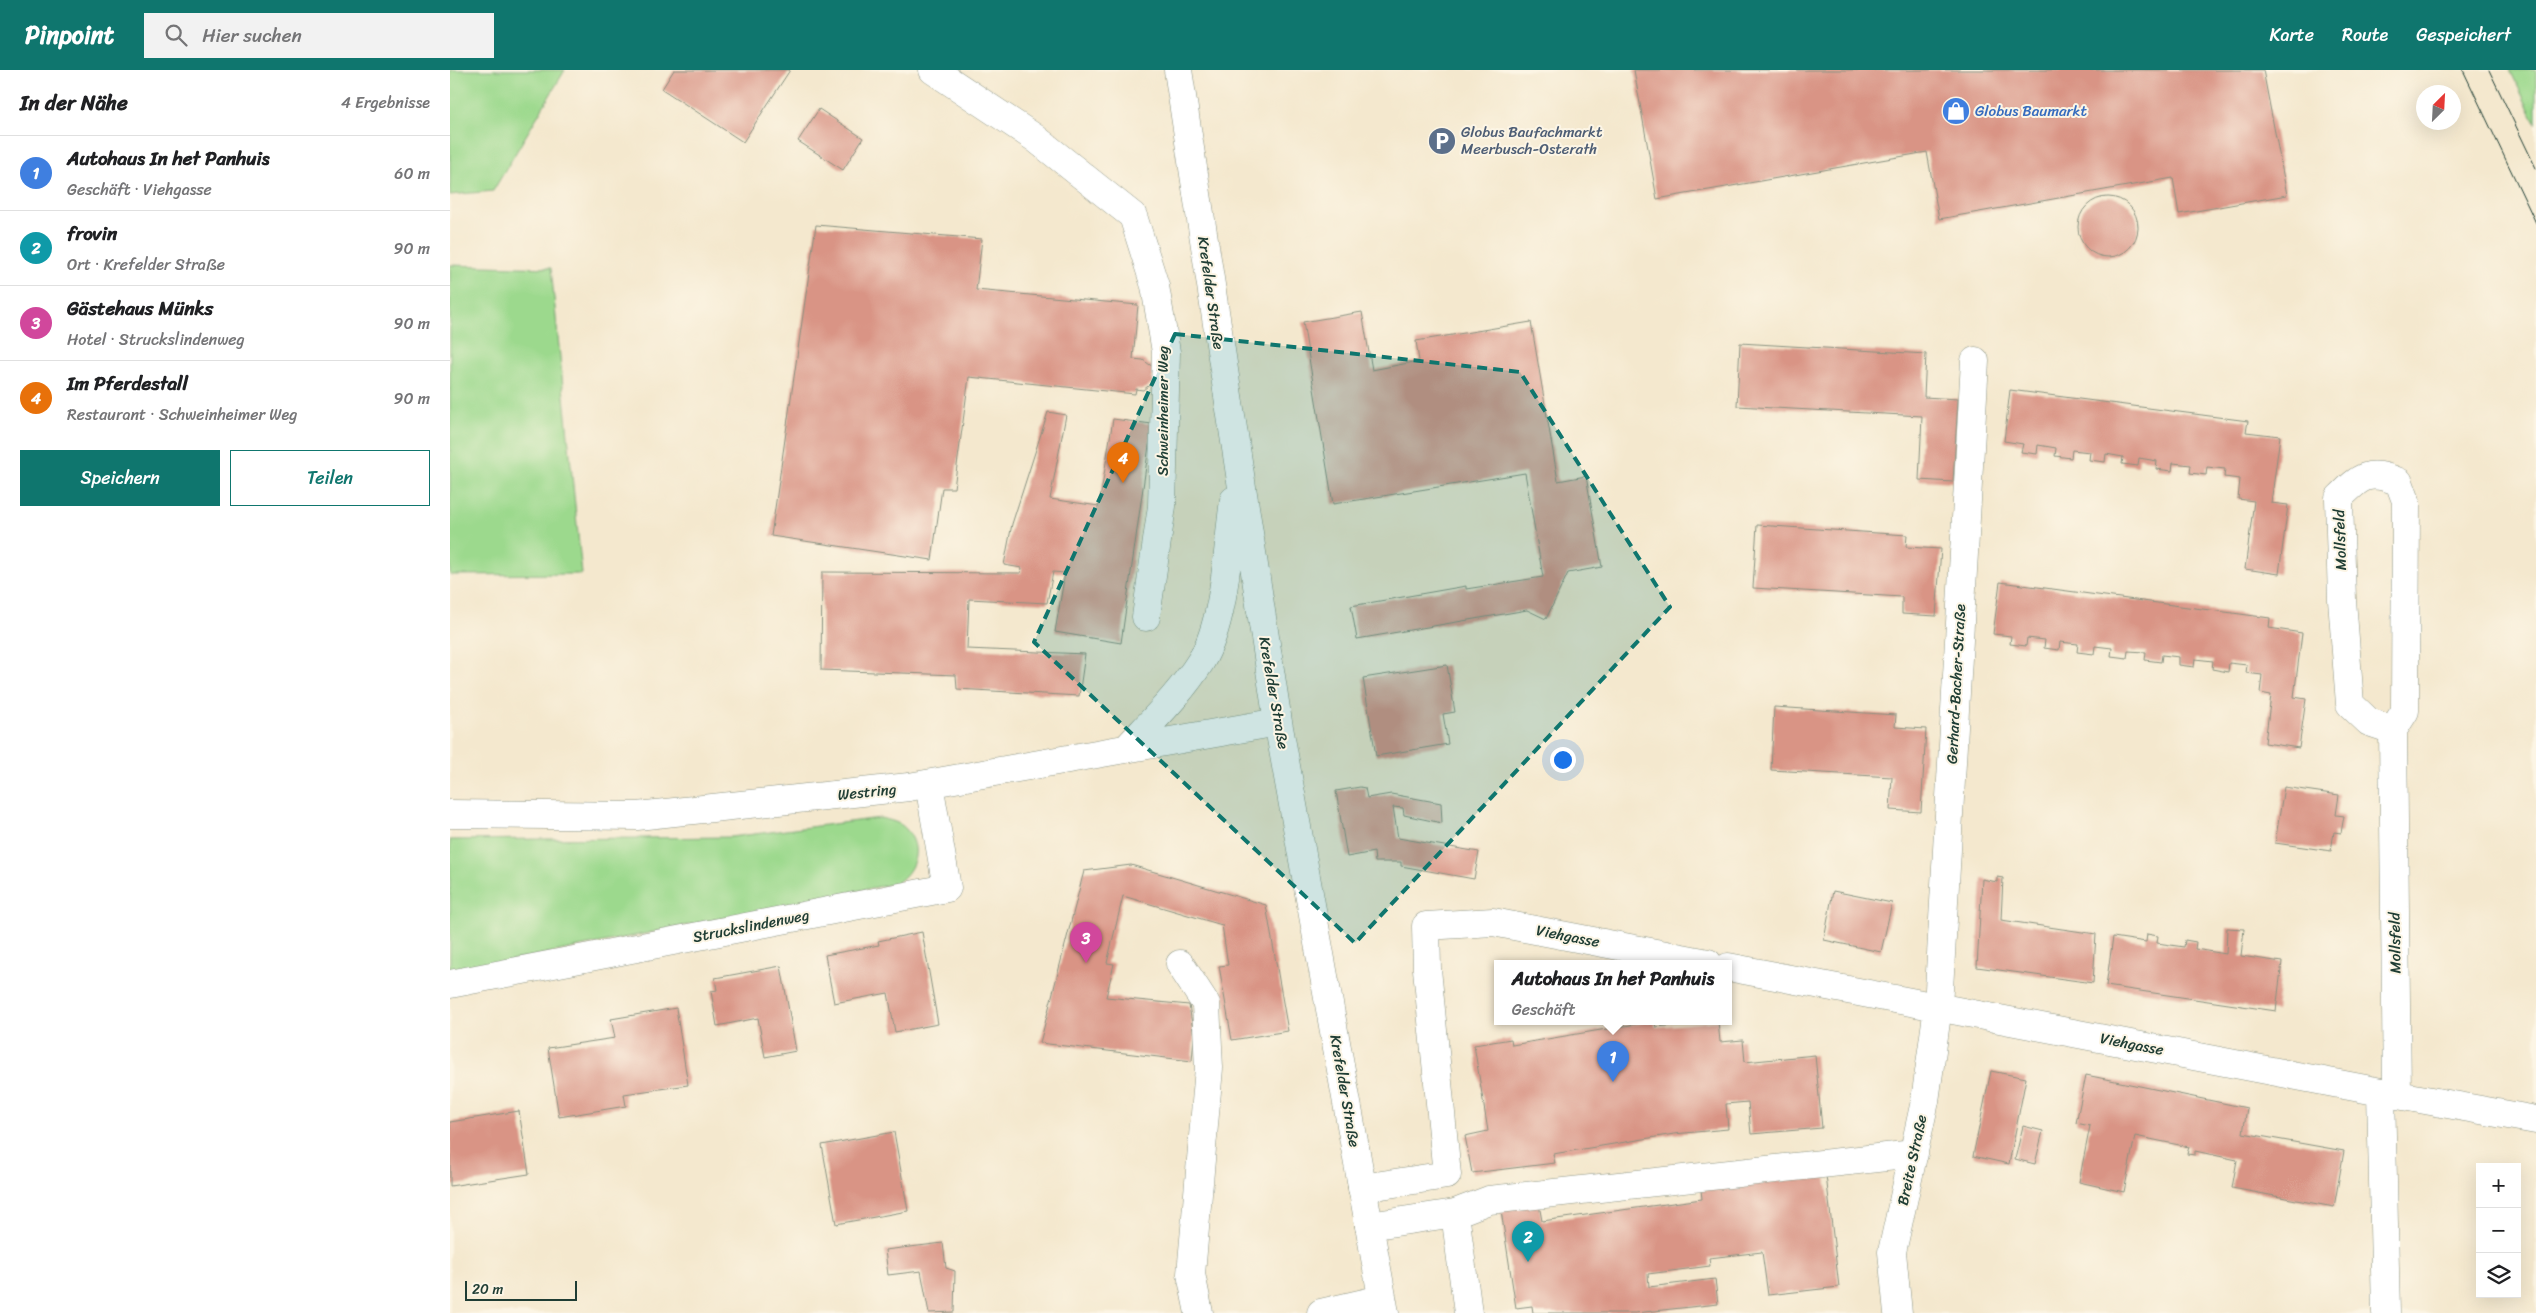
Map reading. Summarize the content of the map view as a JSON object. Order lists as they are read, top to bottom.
{
  "streets": {
    "street": [
      "Krefelder Straße",
      "Schweinheimer Weg",
      "Mollsfeld",
      "Gerhard-Bacher-Straße",
      "Westring",
      "Struckslindenweg",
      "Viehgasse",
      "Breite Straße"
    ]
  },
  "crossings": [
    ["Krefelder Straße", "Westring"],
    ["Krefelder Straße", "Viehgasse"],
    ["Mollsfeld", "Viehgasse"],
    ["Gerhard-Bacher-Straße", "Viehgasse"],
    ["Gerhard-Bacher-Straße", "Breite Straße"],
    ["Westring", "Struckslindenweg"],
    ["Viehgasse", "Breite Straße"]
  ],
  "places": {
    "shop": ["Globus Baumarkt"],
    "parking": ["Globus Baufachmarkt Meerbusch-Osterath"]
  },
  "scale_bar": "20 m",
  "north": "top right",
  "page": {
    "header": "Pinpoint",
    "search": "Hier suchen",
    "nav": ["Karte", "Route", "Gespeichert"],
    "heading": ["In der Nähe", "4 Ergebnisse"],
    "list": [
      {
        "mark": "1",
        "name": "Autohaus In het Panhuis",
        "note": "Geschäft · Viehgasse",
        "value": "60 m"
      },
      {
        "mark": "2",
        "name": "frovin",
        "note": "Ort · Krefelder Straße",
        "value": "90 m"
      },
      {
        "mark": "3",
        "name": "Gästehaus Münks",
        "note": "Hotel · Struckslindenweg",
        "value": "90 m"
      },
      {
        "mark": "4",
        "name": "Im Pferdestall",
        "note": "Restaurant · Schweinheimer Weg",
        "value": "90 m"
      }
    ],
    "buttons": ["Speichern", "Teilen"],
    "pins": [
      "4",
      "3",
      "1",
      "2"
    ],
    "popup": ["Autohaus In het Panhuis", "Geschäft"],
    "map_buttons": ["+", "−"],
    "scale": "20 m"
  }
}
